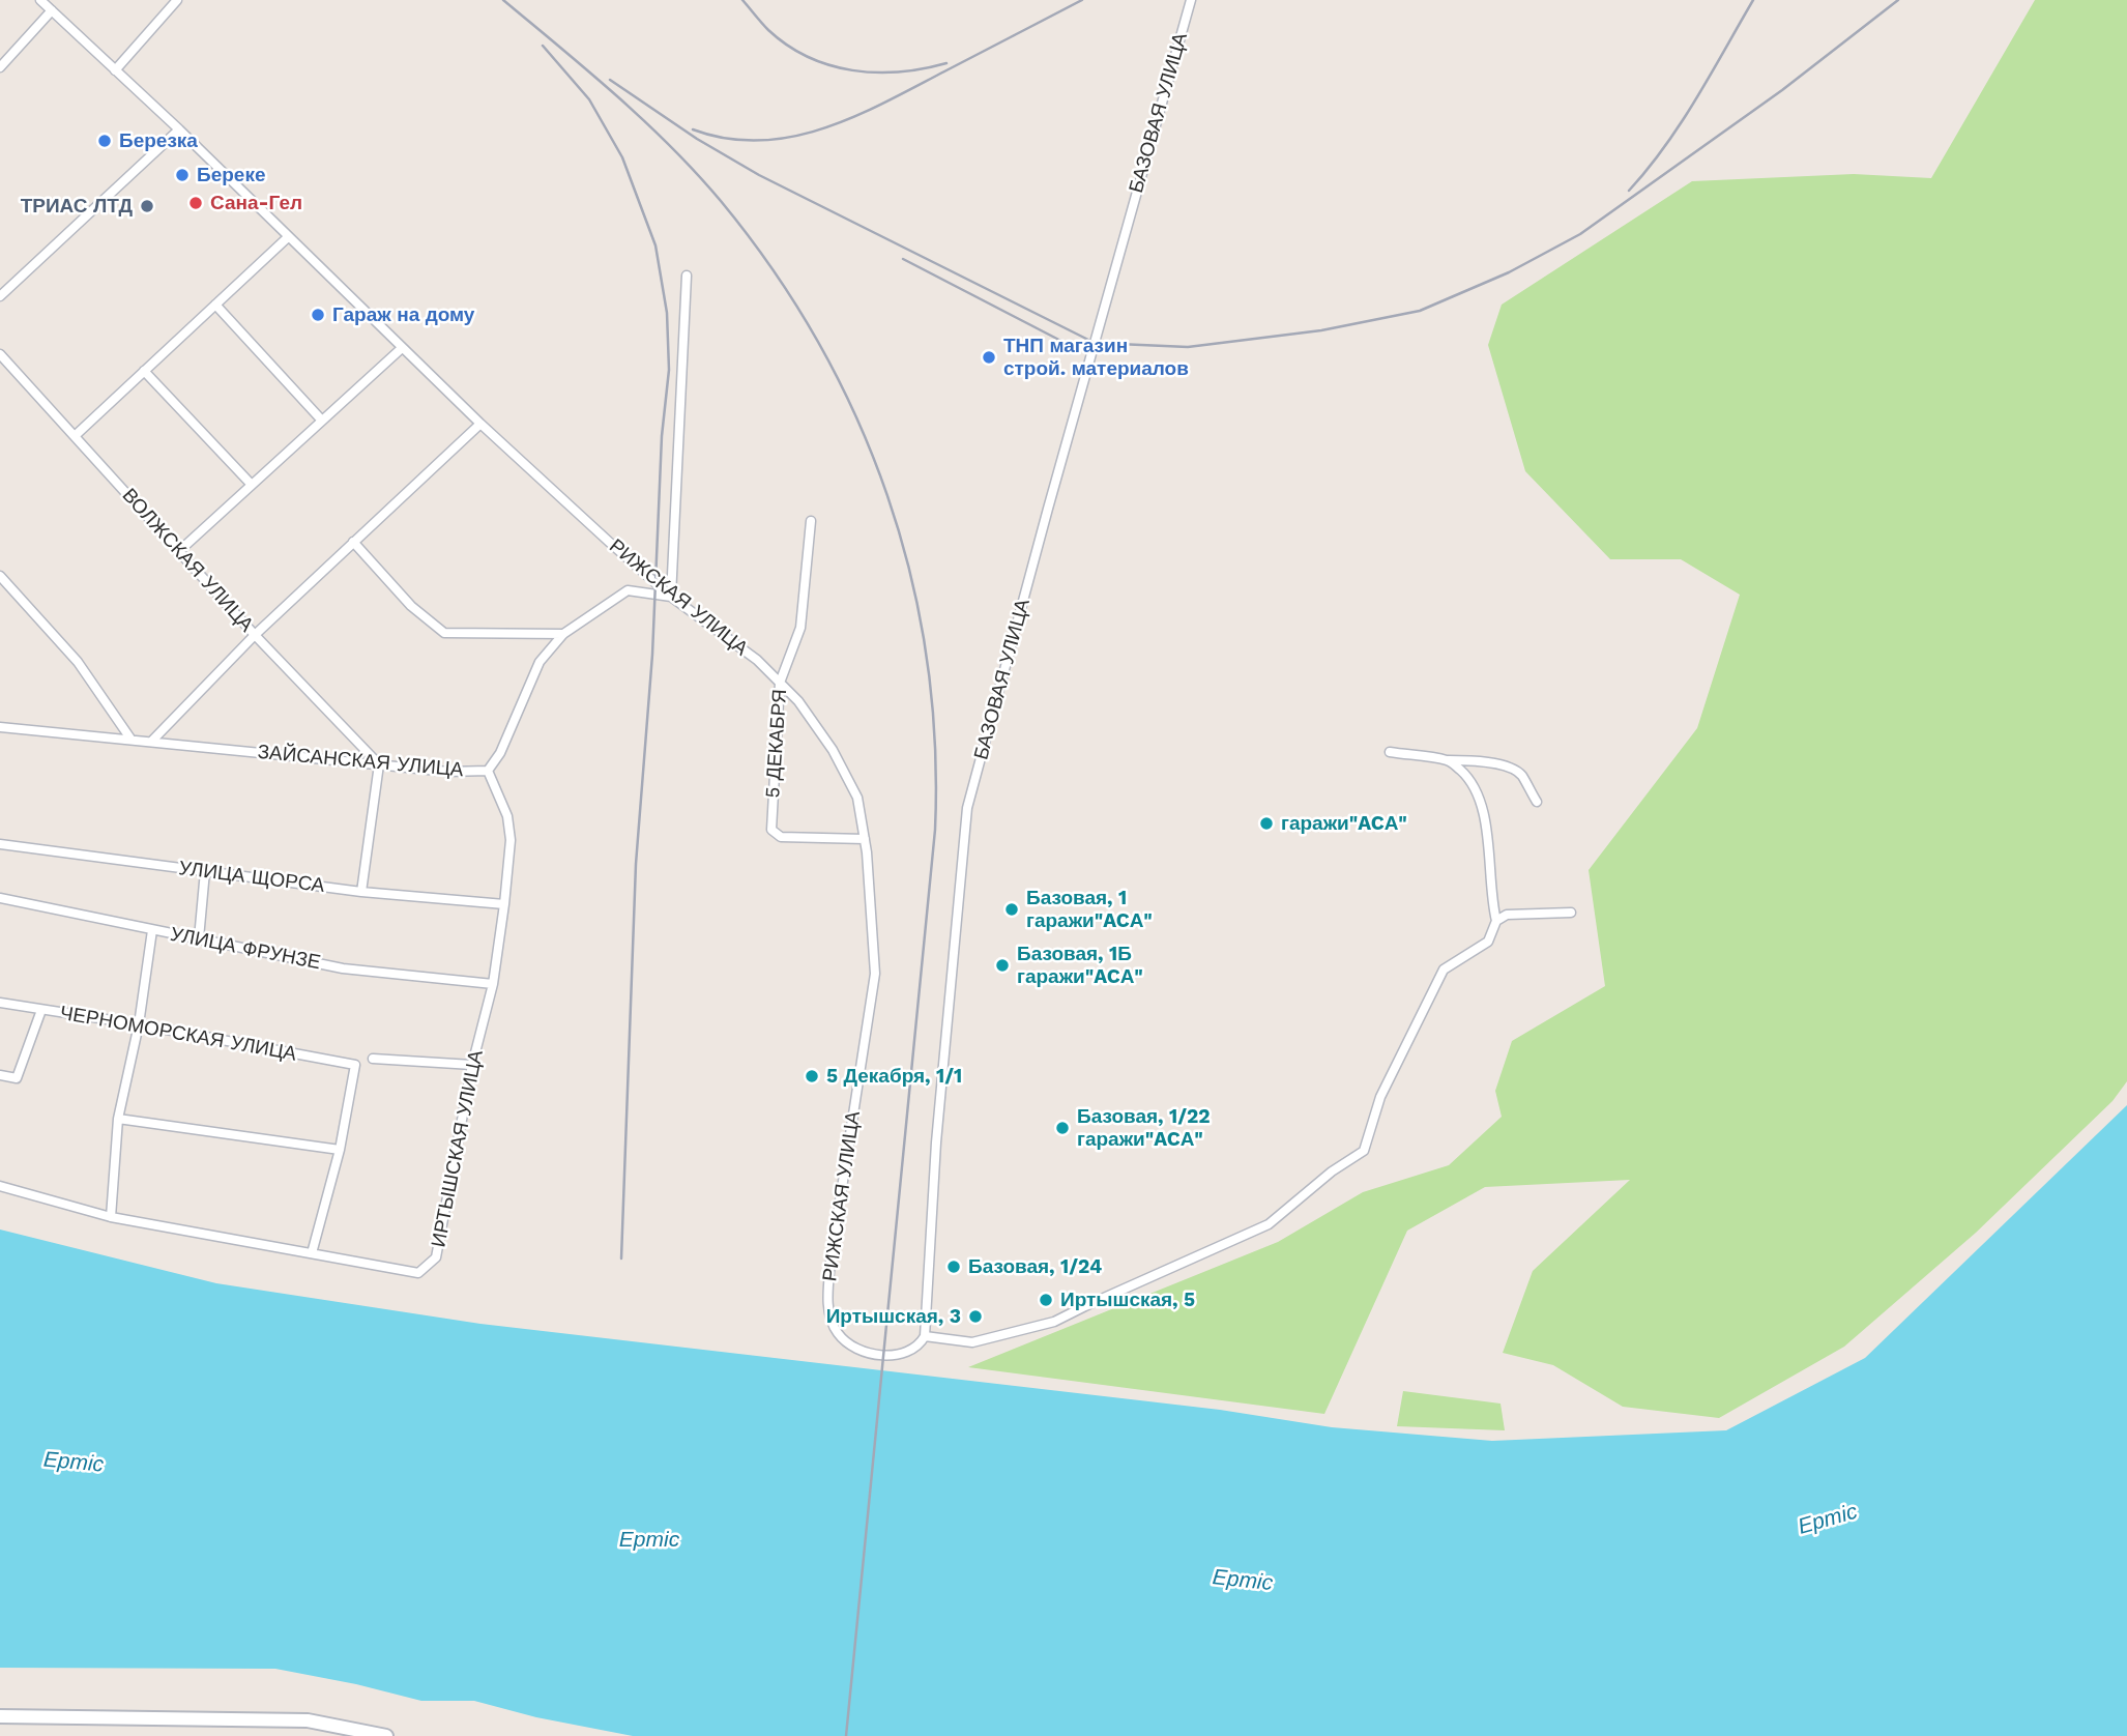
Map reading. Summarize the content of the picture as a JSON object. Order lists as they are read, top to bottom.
{
  "streets": {
    "street": [
      "БАЗОВАЯ УЛИЦА",
      "ВОЛЖСКАЯ УЛИЦА",
      "РИЖСКАЯ УЛИЦА",
      "5 ДЕКАБРЯ",
      "ЗАЙСАНСКАЯ УЛИЦА",
      "УЛИЦА ЩОРСА",
      "УЛИЦА ФРУНЗЕ",
      "ЧЕРНОМОРСКАЯ УЛИЦА",
      "ИРТЫШСКАЯ УЛИЦА"
    ]
  },
  "crossings": [
    ["БАЗОВАЯ УЛИЦА", "РИЖСКАЯ УЛИЦА"],
    ["ВОЛЖСКАЯ УЛИЦА", "ЗАЙСАНСКАЯ УЛИЦА"],
    ["РИЖСКАЯ УЛИЦА", "5 ДЕКАБРЯ"],
    ["РИЖСКАЯ УЛИЦА", "ЗАЙСАНСКАЯ УЛИЦА"],
    ["ЗАЙСАНСКАЯ УЛИЦА", "ИРТЫШСКАЯ УЛИЦА"],
    ["УЛИЦА ЩОРСА", "ИРТЫШСКАЯ УЛИЦА"],
    ["УЛИЦА ФРУНЗЕ", "ИРТЫШСКАЯ УЛИЦА"]
  ],
  "water": ["Ертіс"],
  "places": [
    "Березка",
    "Береке",
    "Сана-Гел",
    "ТРИАС ЛТД",
    "Гараж на дому",
    "ТНП магазин строй. материалов",
    "гаражи\"ACА\"",
    "Базовая, 1 гаражи\"ACА\"",
    "Базовая, 1Б гаражи\"ACА\"",
    "5 Декабря, 1/1",
    "Базовая, 1/22 гаражи\"ACА\"",
    "Базовая, 1/24",
    "Иртышская, 5",
    "Иртышская, 3"
  ]
}
